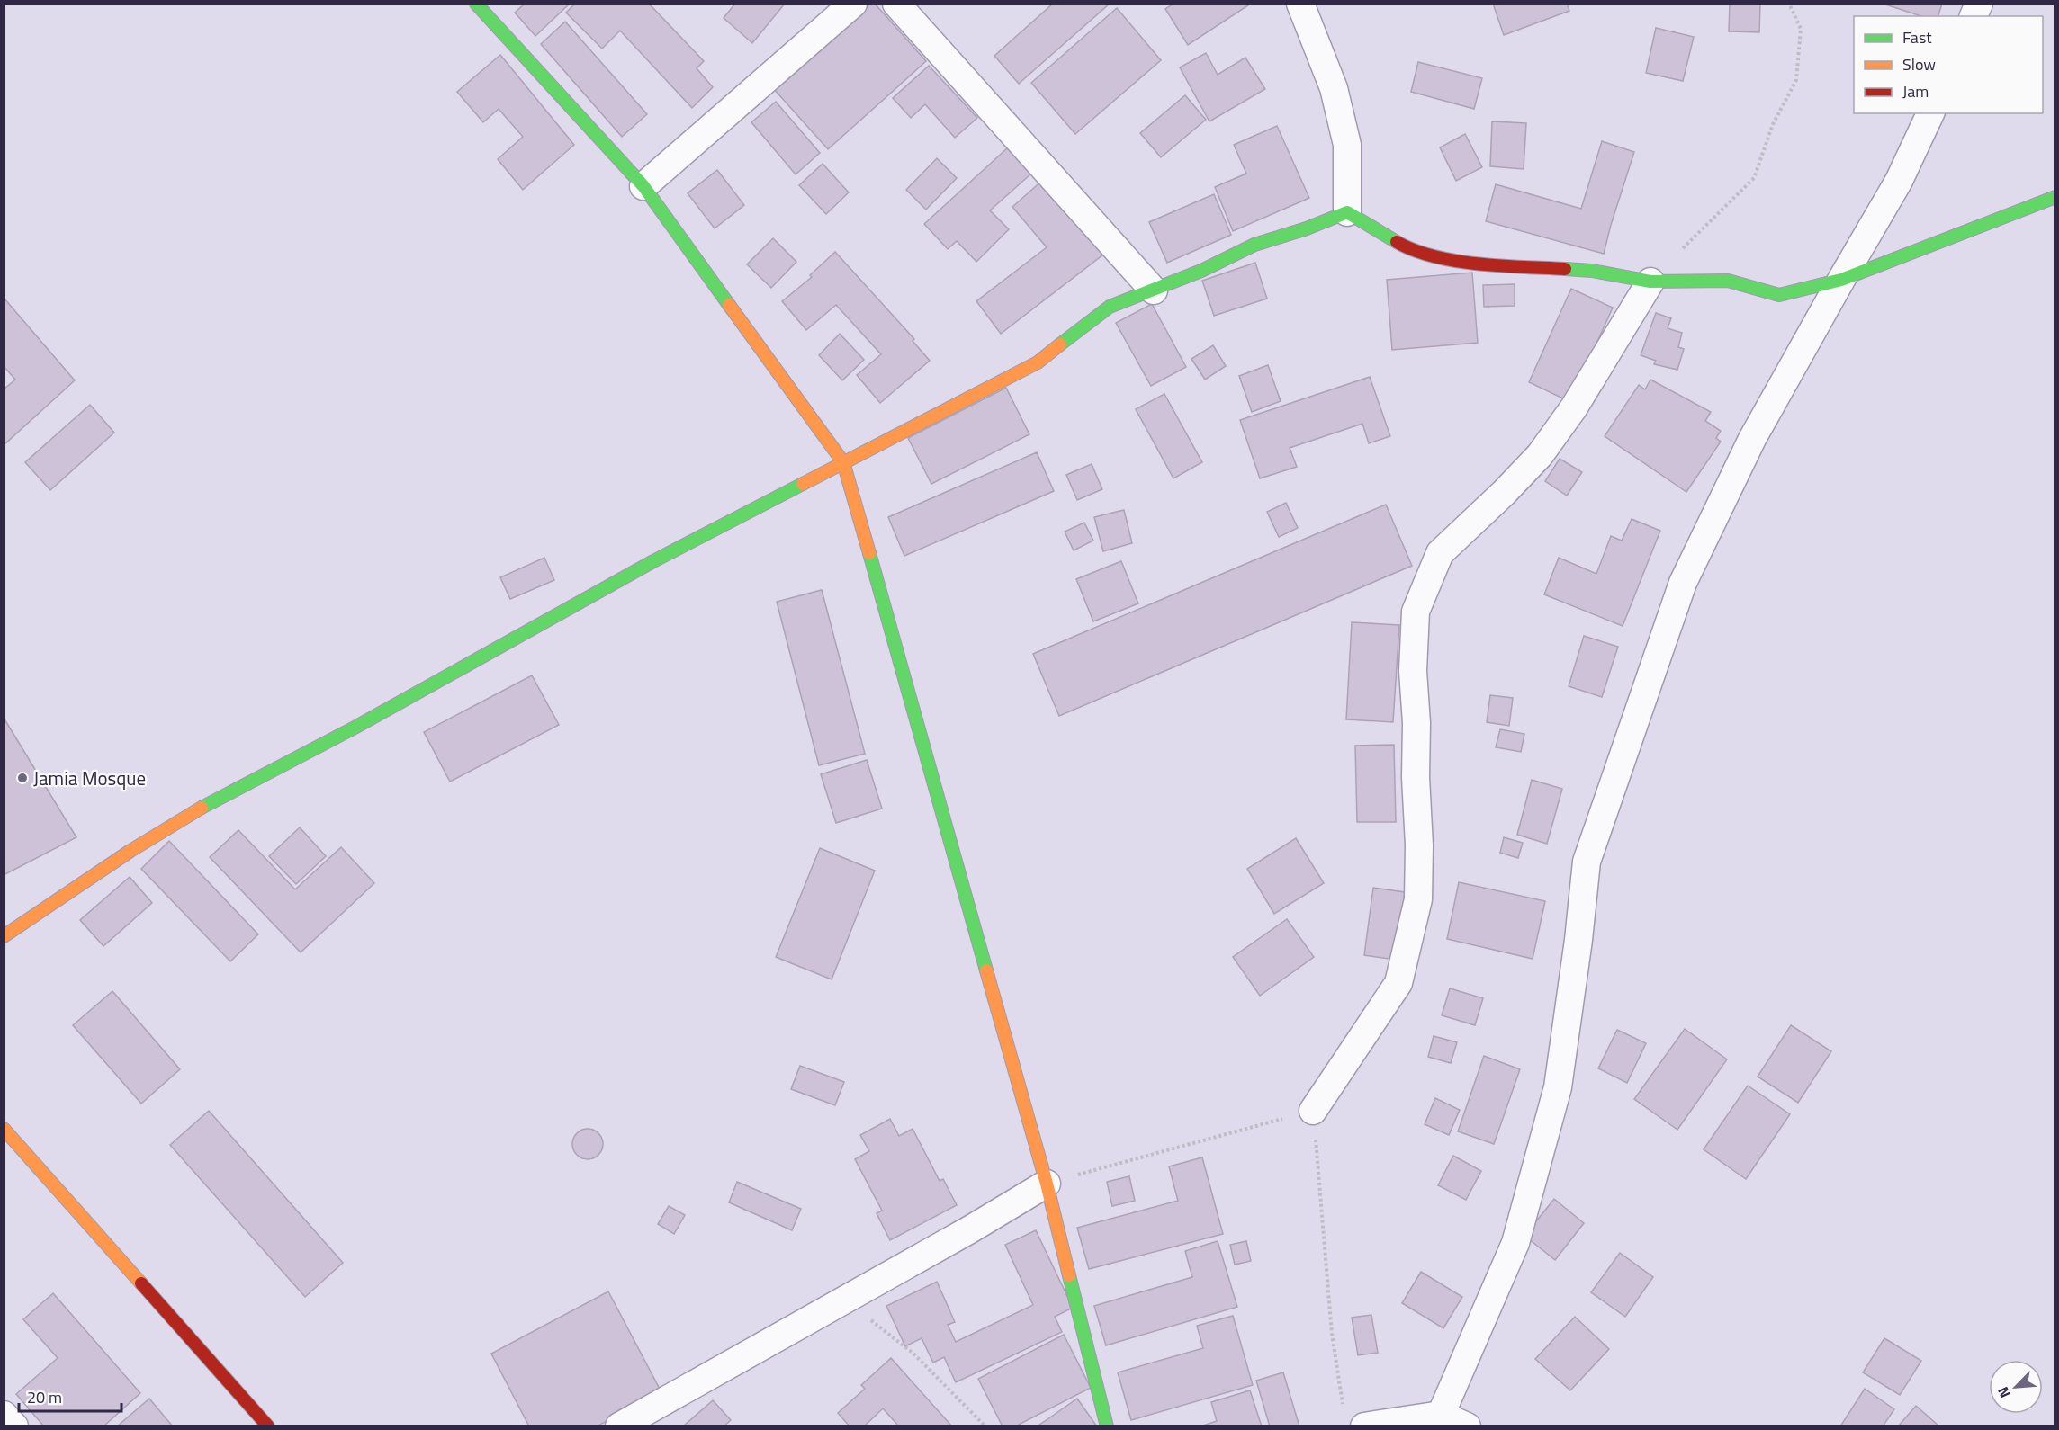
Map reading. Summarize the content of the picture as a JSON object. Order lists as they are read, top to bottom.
{
  "places": ["Jamia Mosque"],
  "legend": ["Fast", "Slow", "Jam"],
  "scale_bar": "20 m",
  "north": "bottom left"
}
